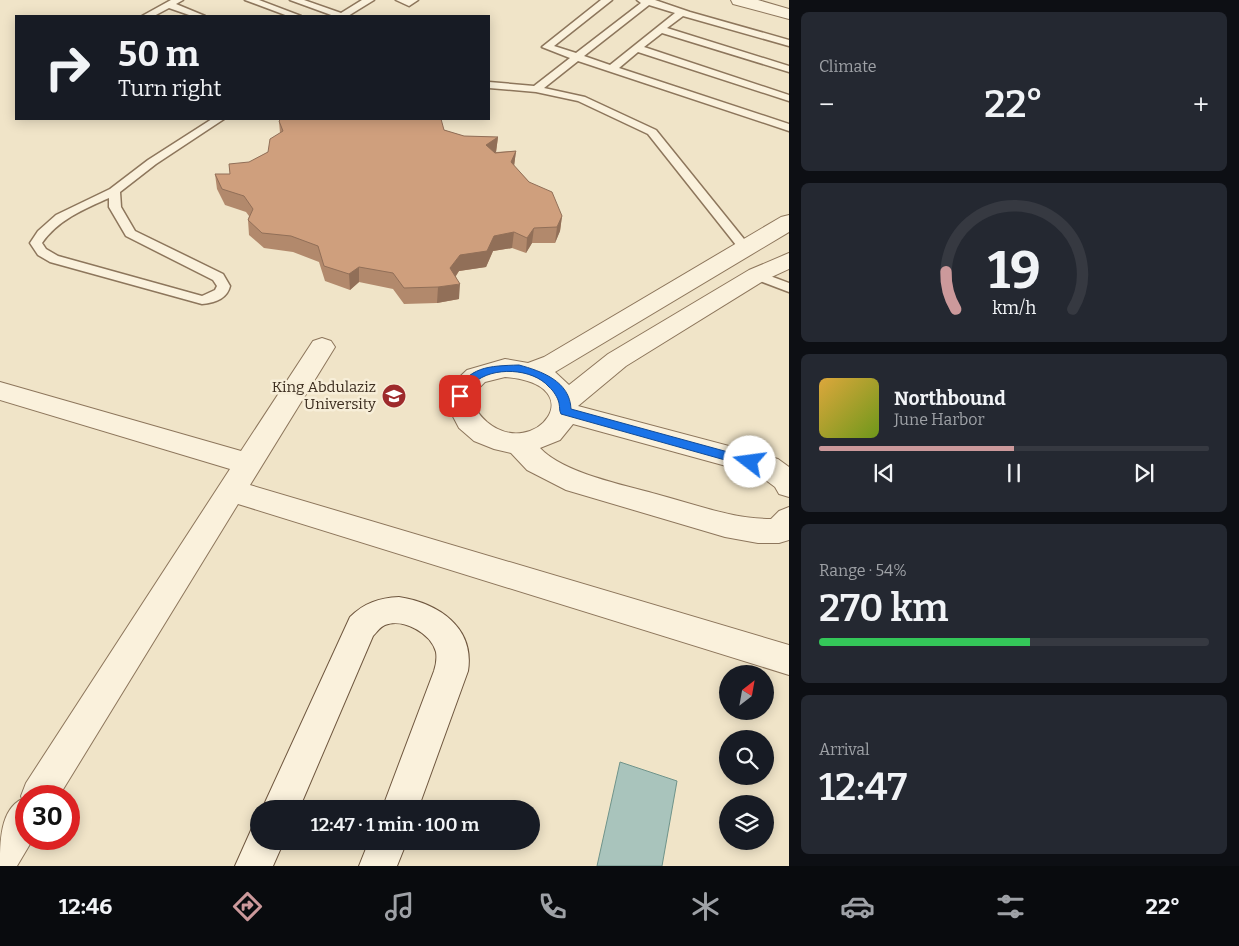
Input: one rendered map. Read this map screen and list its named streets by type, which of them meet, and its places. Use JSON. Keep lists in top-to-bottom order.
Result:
{
  "places": {
    "school or university": ["King Abdulaziz University"]
  },
  "north": "top right",
  "page": {
    "tile": [
      "Climate",
      ["Range · 54%", "270 km"],
      ["Arrival", "12:47"]
    ],
    "turn": ["50 m", "Turn right"],
    "heat": ["−", "22°", "+"],
    "song": ["Northbound", "June Harbor"],
    "limit": "30",
    "trip": "12:47 · 1 min · 100 m",
    "tabs": ["12:46", "22°"],
    "gauge": ["19", "km/h"]
  }
}
